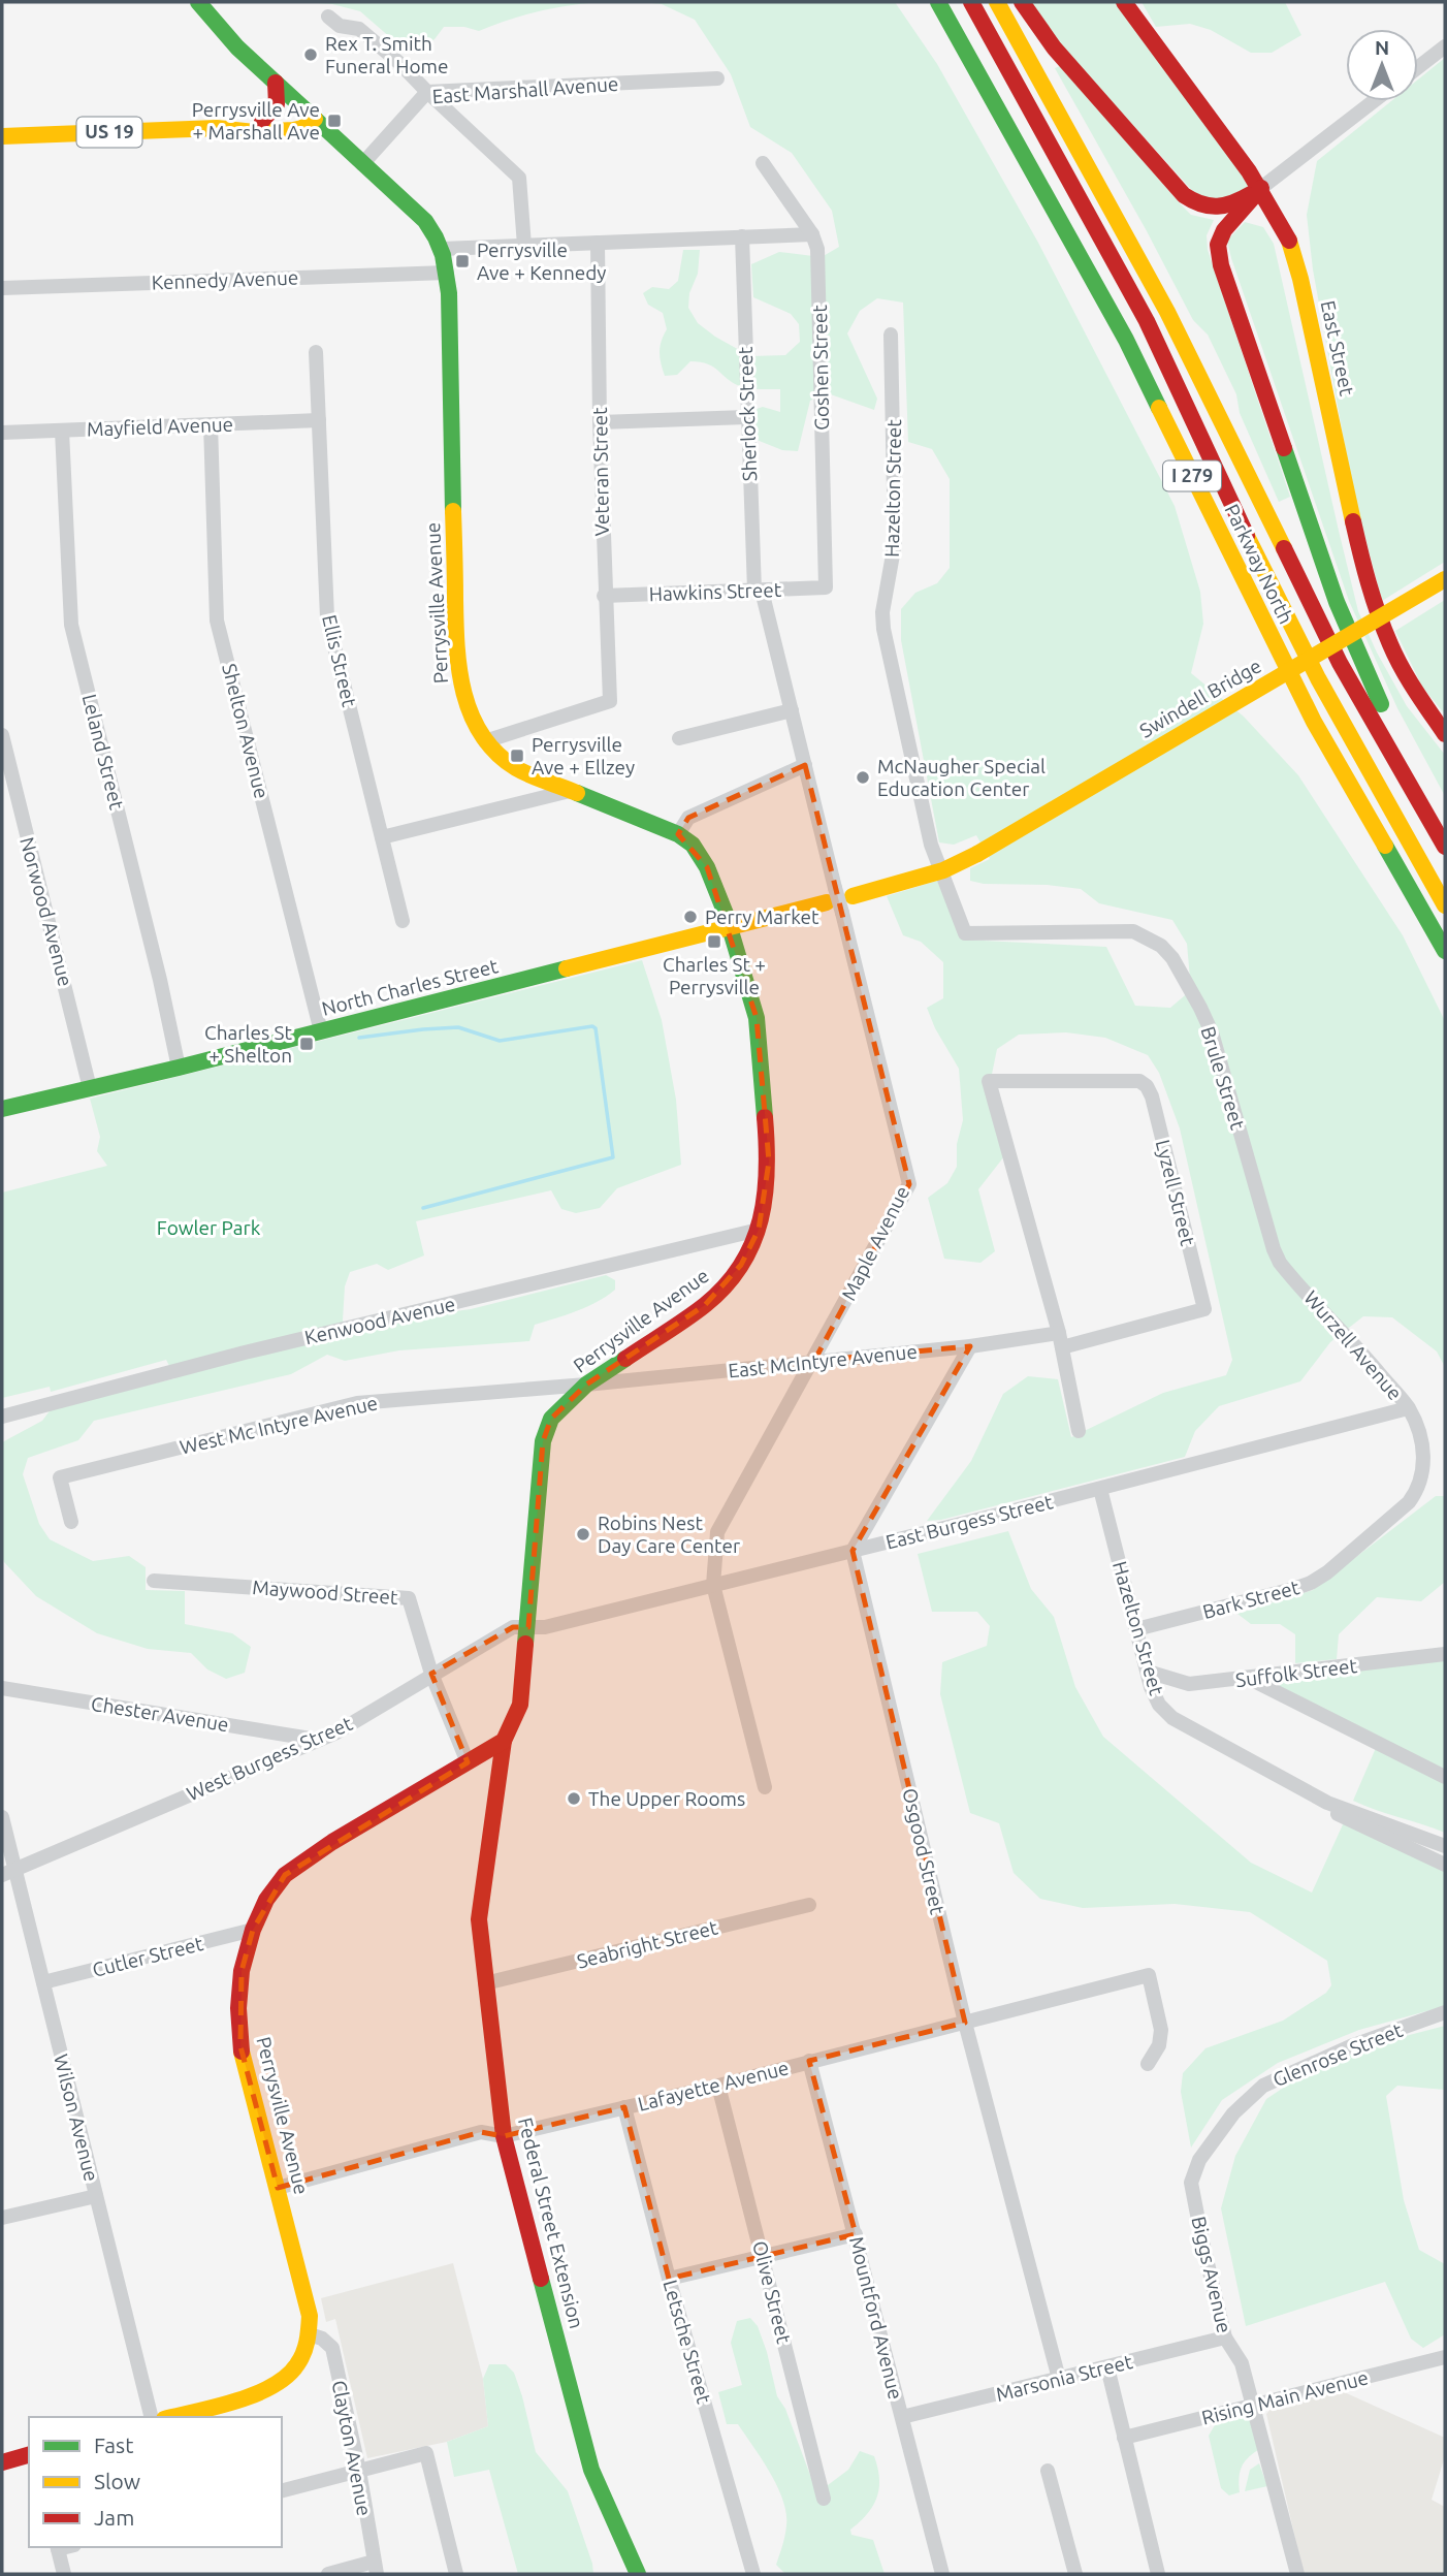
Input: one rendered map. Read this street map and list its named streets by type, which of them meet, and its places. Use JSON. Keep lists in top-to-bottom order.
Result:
{
  "streets": {
    "main road": [
      "US 19",
      "East Street",
      "I 279",
      "Parkway North",
      "Perrysville Avenue",
      "Swindell Bridge",
      "North Charles Street",
      "Federal Street Extension"
    ],
    "street": [
      "East Marshall Avenue",
      "Kennedy Avenue",
      "Goshen Street",
      "Sherlock Street",
      "Mayfield Avenue",
      "Veteran Street",
      "Hazelton Street",
      "Hawkins Street",
      "Ellis Street",
      "Shelton Avenue",
      "Leland Street",
      "Norwood Avenue",
      "Brule Street",
      "Lyzell Street",
      "Maple Avenue",
      "Kenwood Avenue",
      "Wurzell Avenue",
      "East McIntyre Avenue",
      "West Mc Intyre Avenue",
      "East Burgess Street",
      "Maywood Street",
      "Bark Street",
      "Suffolk Street",
      "Chester Avenue",
      "West Burgess Street",
      "Osgood Street",
      "Seabright Street",
      "Cutler Street",
      "Glenrose Street",
      "Lafayette Avenue",
      "Wilson Avenue",
      "Biggs Avenue",
      "Olive Street",
      "Mountford Avenue",
      "Letsche Street",
      "Marsonia Street",
      "Rising Main Avenue",
      "Clayton Avenue"
    ]
  },
  "crossings": [
    ["East Marshall Avenue", "Perrysville Avenue"],
    ["US 19", "Perrysville Avenue"],
    ["Kennedy Avenue", "Perrysville Avenue"],
    ["Goshen Street", "Hawkins Street"],
    ["Sherlock Street", "Hawkins Street"],
    ["Sherlock Street", "Maple Avenue"],
    ["Mayfield Avenue", "Ellis Street"],
    ["Mayfield Avenue", "Shelton Avenue"],
    ["Mayfield Avenue", "Leland Street"],
    ["Veteran Street", "Hawkins Street"],
    ["Veteran Street", "Perrysville Avenue"],
    ["Hazelton Street", "Swindell Bridge"],
    ["Hazelton Street", "Brule Street"],
    ["Hazelton Street", "East Burgess Street"],
    ["Hazelton Street", "Bark Street"],
    ["Hazelton Street", "Suffolk Street"],
    ["Hawkins Street", "Maple Avenue"],
    ["Perrysville Avenue", "North Charles Street"],
    ["Perrysville Avenue", "Kenwood Avenue"],
    ["Perrysville Avenue", "East McIntyre Avenue"],
    ["Perrysville Avenue", "West Mc Intyre Avenue"],
    ["Perrysville Avenue", "East Burgess Street"],
    ["Perrysville Avenue", "Maywood Street"],
    ["Perrysville Avenue", "West Burgess Street"],
    ["Perrysville Avenue", "Cutler Street"],
    ["Perrysville Avenue", "Lafayette Avenue"],
    ["Perrysville Avenue", "Federal Street Extension"],
    ["Perrysville Avenue", "Clayton Avenue"],
    ["Shelton Avenue", "North Charles Street"],
    ["Leland Street", "North Charles Street"],
    ["Norwood Avenue", "North Charles Street"],
    ["North Charles Street", "Maple Avenue"],
    ["Brule Street", "Wurzell Avenue"],
    ["Lyzell Street", "East McIntyre Avenue"],
    ["Maple Avenue", "East McIntyre Avenue"],
    ["Maple Avenue", "East Burgess Street"],
    ["Wurzell Avenue", "East Burgess Street"],
    ["Wurzell Avenue", "Bark Street"],
    ["East McIntyre Avenue", "West Mc Intyre Avenue"],
    ["East Burgess Street", "West Burgess Street"],
    ["East Burgess Street", "Osgood Street"],
    ["Maywood Street", "West Burgess Street"],
    ["Chester Avenue", "West Burgess Street"],
    ["West Burgess Street", "Wilson Avenue"],
    ["Osgood Street", "Lafayette Avenue"],
    ["Osgood Street", "Marsonia Street"],
    ["Seabright Street", "Federal Street Extension"],
    ["Cutler Street", "Wilson Avenue"],
    ["Glenrose Street", "Biggs Avenue"],
    ["Lafayette Avenue", "Federal Street Extension"],
    ["Lafayette Avenue", "Olive Street"],
    ["Lafayette Avenue", "Mountford Avenue"],
    ["Lafayette Avenue", "Letsche Street"],
    ["Biggs Avenue", "Marsonia Street"],
    ["Biggs Avenue", "Rising Main Avenue"],
    ["Mountford Avenue", "Marsonia Street"]
  ],
  "parks": ["Fowler Park"],
  "places": {
    "other": [
      "Rex T. Smith Funeral Home",
      "McNaugher Special Education Center",
      "Perry Market",
      "Robins Nest Day Care Center",
      "The Upper Rooms"
    ],
    "transit": [
      "Perrysville Ave + Marshall Ave",
      "Perrysville Ave + Kennedy",
      "Perrysville Ave + Ellzey",
      "Charles St + Perrysville",
      "Charles St + Shelton"
    ]
  },
  "legend": ["Fast", "Slow", "Jam"],
  "north": "top"
}
